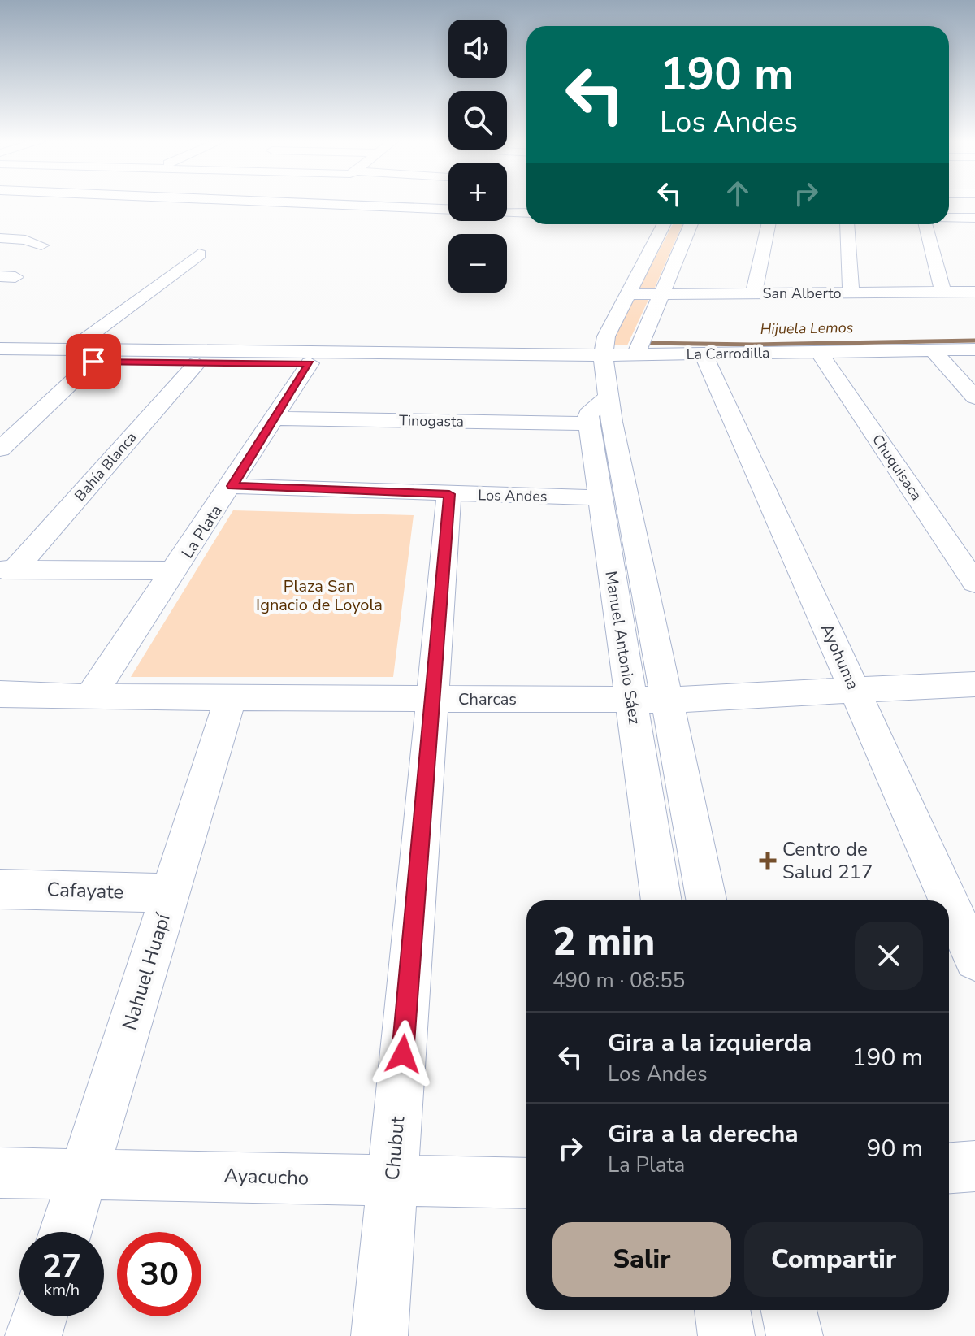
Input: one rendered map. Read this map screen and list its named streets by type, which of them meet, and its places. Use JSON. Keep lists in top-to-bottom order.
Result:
{
  "streets": {
    "street": [
      "San Alberto",
      "La Carrodilla",
      "Tinogasta",
      "Bahía Blanca",
      "Chuquisaca",
      "Los Andes",
      "La Plata",
      "Manuel Antonio Sáez",
      "Ayohuma",
      "Charcas",
      "Cafayate",
      "Nahuel Huapí",
      "Chubut",
      "Ayacucho"
    ]
  },
  "crossings": [
    ["La Carrodilla", "Bahía Blanca"],
    ["La Carrodilla", "Chuquisaca"],
    ["La Carrodilla", "La Plata"],
    ["La Carrodilla", "Manuel Antonio Sáez"],
    ["La Carrodilla", "Ayohuma"],
    ["Tinogasta", "La Plata"],
    ["Tinogasta", "Manuel Antonio Sáez"],
    ["Los Andes", "La Plata"],
    ["Los Andes", "Manuel Antonio Sáez"],
    ["Los Andes", "Chubut"],
    ["La Plata", "Charcas"],
    ["Manuel Antonio Sáez", "Charcas"],
    ["Ayohuma", "Charcas"],
    ["Charcas", "Nahuel Huapí"],
    ["Charcas", "Chubut"],
    ["Cafayate", "Nahuel Huapí"],
    ["Nahuel Huapí", "Ayacucho"],
    ["Chubut", "Ayacucho"]
  ],
  "water": ["Hijuela Lemos"],
  "parks": ["Plaza San Ignacio de Loyola"],
  "places": {
    "health": ["Centro de Salud 217"]
  },
  "page": {
    "map_buttons": ["+", "−"],
    "turn": ["190 m", "Los Andes"],
    "heading": ["2 min", "490 m · 08:55"],
    "list": [
      {
        "name": "Gira a la izquierda",
        "note": "Los Andes",
        "value": "190 m"
      },
      {
        "name": "Gira a la derecha",
        "note": "La Plata",
        "value": "90 m"
      }
    ],
    "buttons": ["Salir", "Compartir"],
    "speed": "27 km/h",
    "limit": "30"
  }
}
